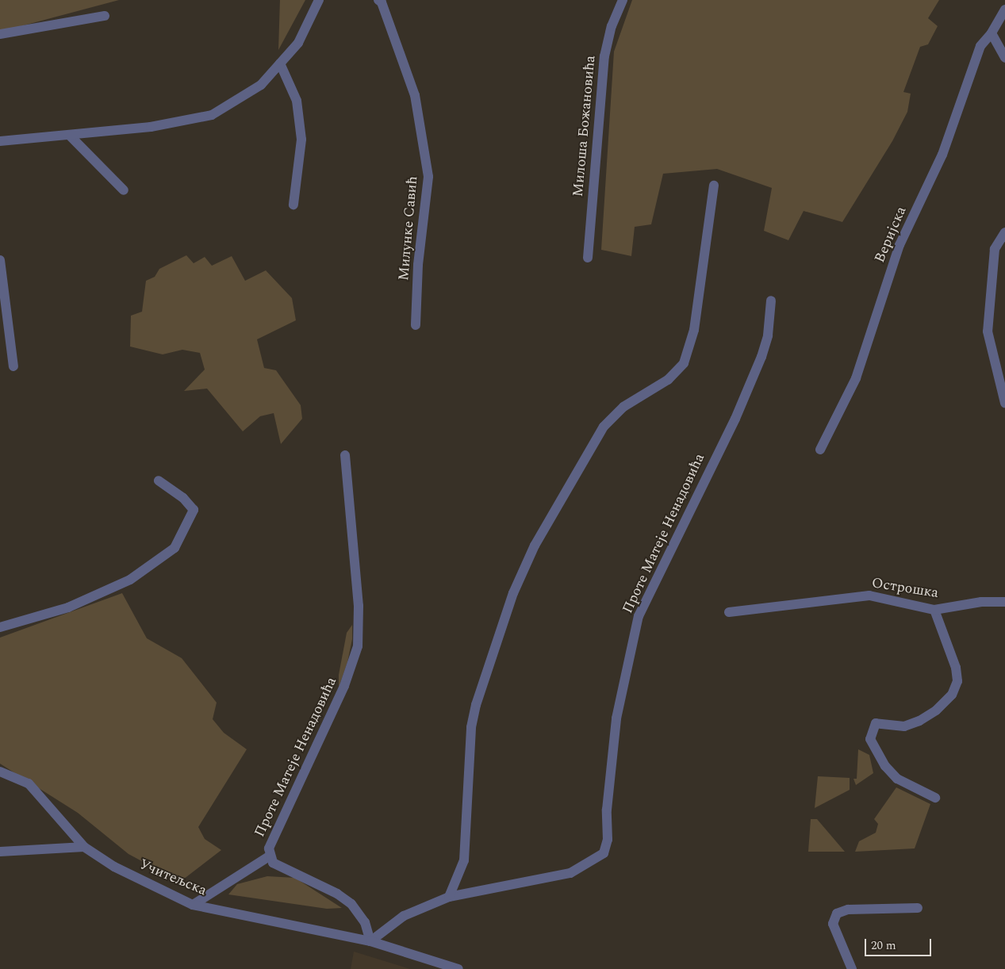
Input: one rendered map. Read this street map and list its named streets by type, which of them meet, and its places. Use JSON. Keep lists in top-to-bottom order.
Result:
{
  "streets": {
    "street": [
      "Милоша Божановића",
      "Милунке Савић",
      "Веријска",
      "Проте Матеје Ненадовића",
      "Острошка",
      "Учитељска"
    ]
  },
  "crossings": [
    ["Проте Матеје Ненадовића", "Учитељска"]
  ],
  "scale_bar": "20 m"
}
